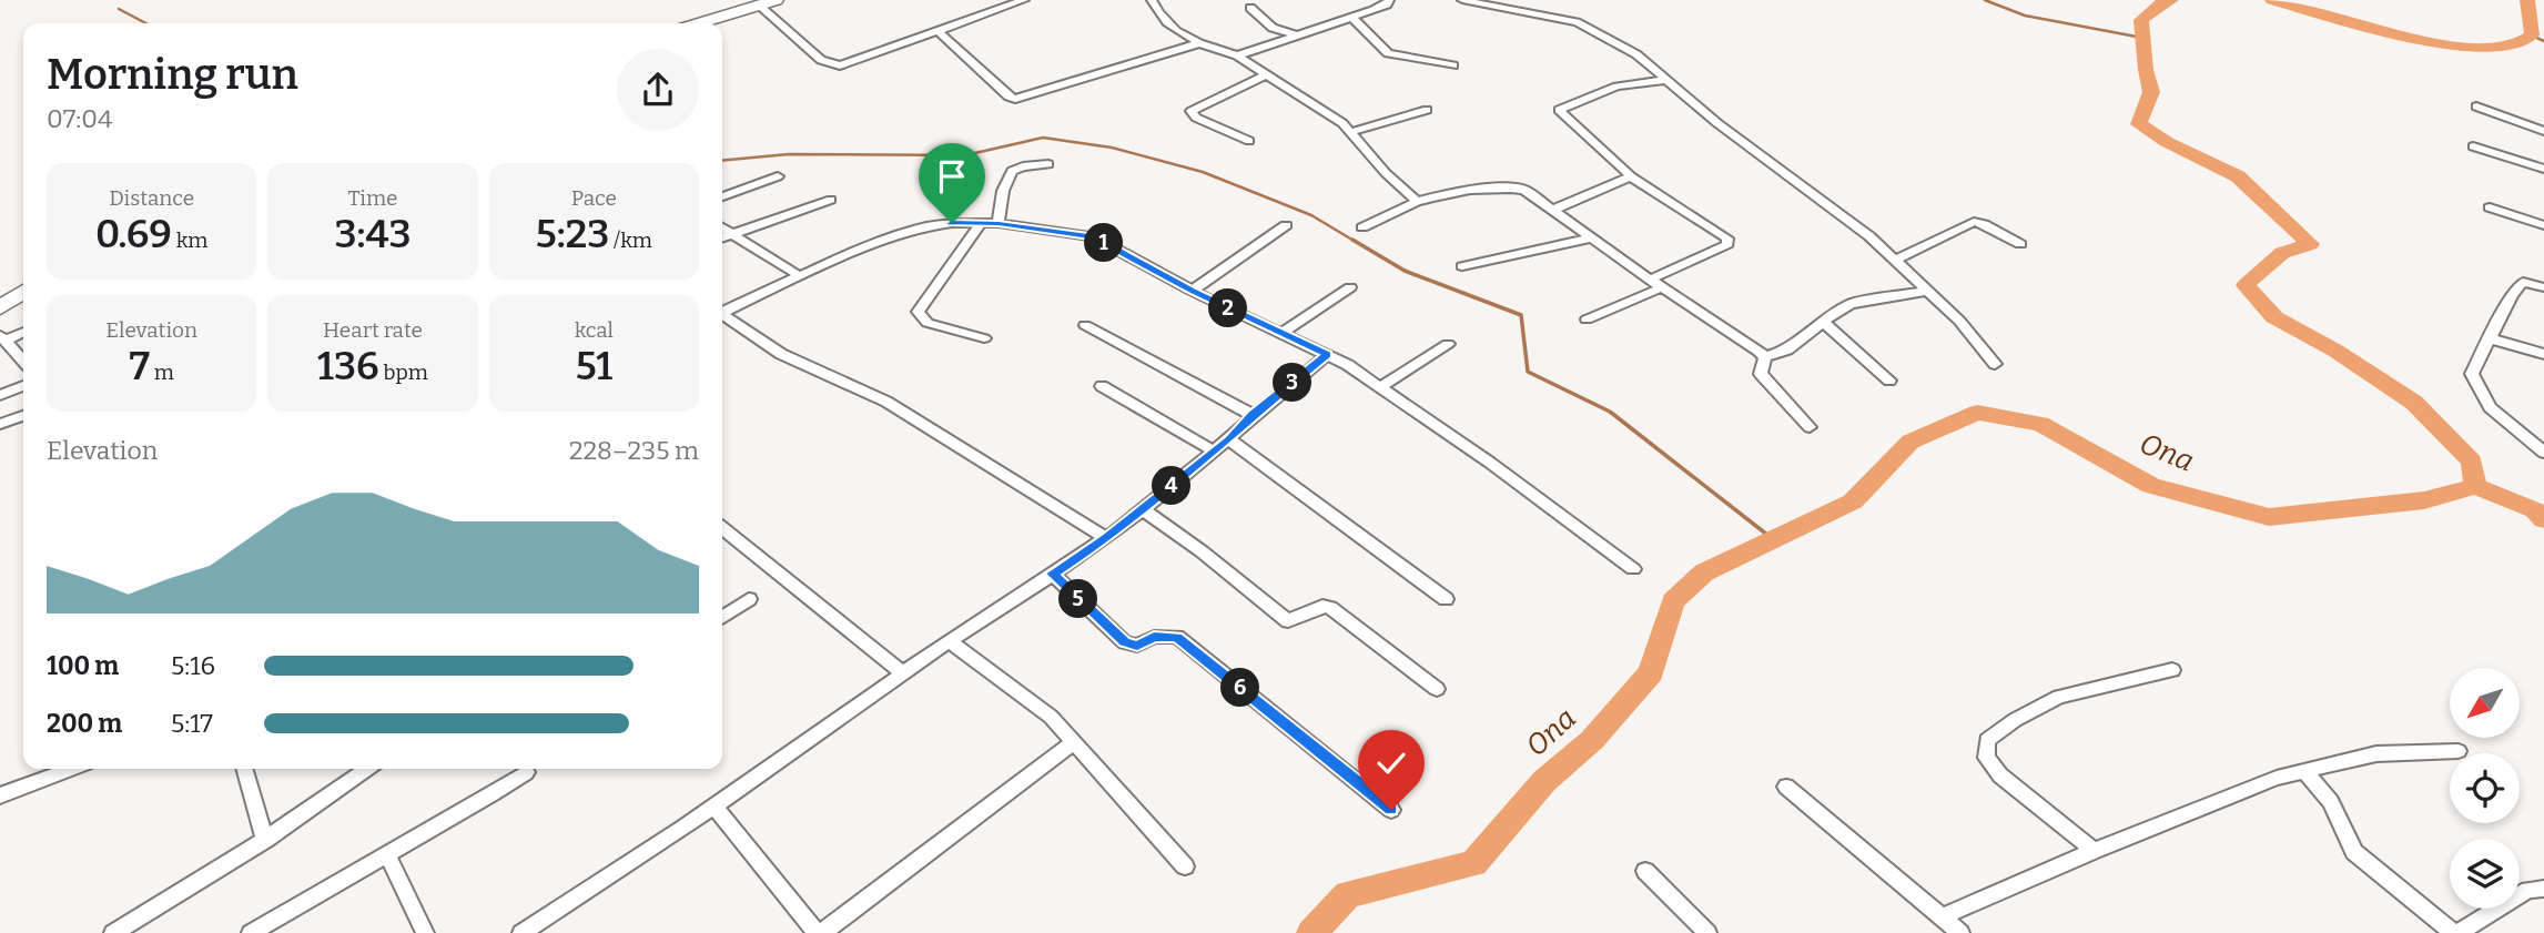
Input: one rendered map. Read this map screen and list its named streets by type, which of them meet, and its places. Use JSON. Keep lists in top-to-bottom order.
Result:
{
  "water": ["Ona"],
  "north": "bottom left",
  "page": {
    "heading": ["Morning run", "07:04"],
    "stats": [
      ["Distance", "0.69 km"],
      ["Time", "3:43"],
      ["Pace", "5:23 /km"],
      ["Elevation", "7 m"],
      ["Heart rate", "136 bpm"],
      ["kcal", "51"]
    ],
    "pins": [
      "1",
      "2",
      "3",
      "4",
      "5",
      "6"
    ],
    "chart": ["Elevation", "228–235 m"],
    "list": [
      {
        "name": "100 m",
        "note": "5:16"
      },
      {
        "name": "200 m",
        "note": "5:17"
      }
    ]
  }
}
